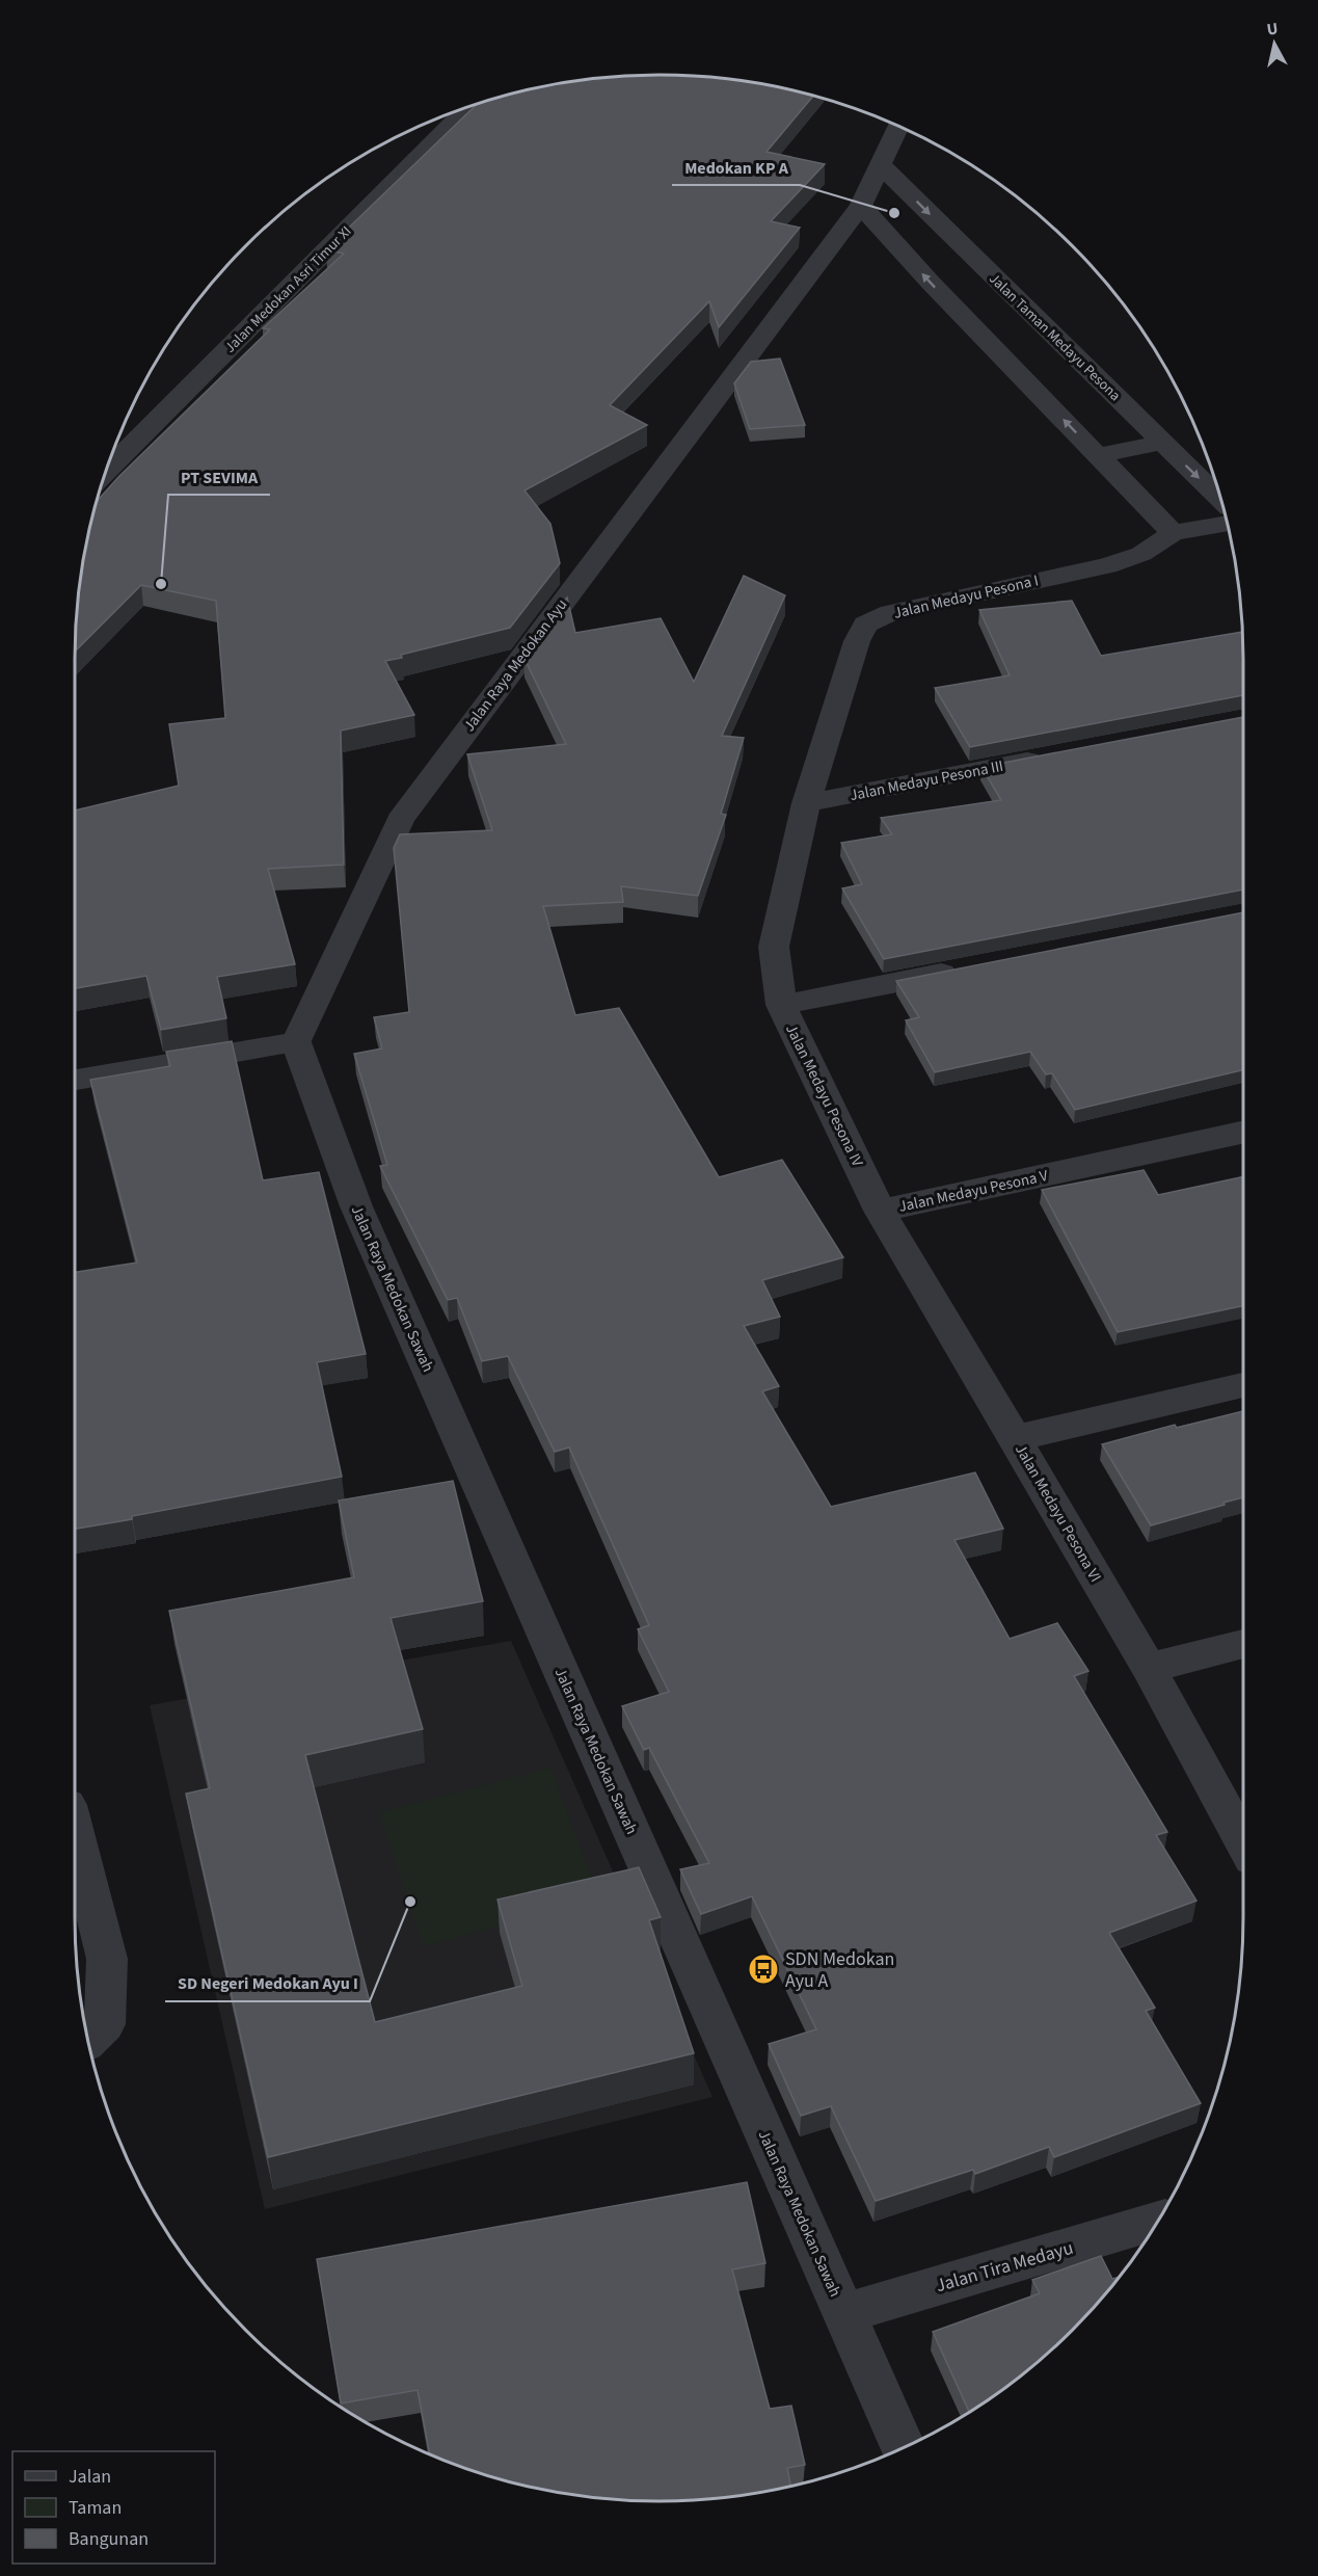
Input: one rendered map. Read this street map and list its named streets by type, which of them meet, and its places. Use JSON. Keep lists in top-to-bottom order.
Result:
{
  "streets": {
    "street": [
      "Jalan Medokan Asri Timur XI",
      "Jalan Taman Medayu Pesona",
      "Jalan Medayu Pesona I",
      "Jalan Raya Medokan Ayu",
      "Jalan Medayu Pesona III",
      "Jalan Medayu Pesona IV",
      "Jalan Medayu Pesona V",
      "Jalan Raya Medokan Sawah",
      "Jalan Medayu Pesona VI",
      "Jalan Tira Medayu"
    ]
  },
  "crossings": [
    ["Jalan Taman Medayu Pesona", "Jalan Raya Medokan Ayu"],
    ["Jalan Medayu Pesona I", "Jalan Medayu Pesona III"],
    ["Jalan Raya Medokan Ayu", "Jalan Raya Medokan Sawah"],
    ["Jalan Medayu Pesona IV", "Jalan Medayu Pesona V"],
    ["Jalan Medayu Pesona V", "Jalan Medayu Pesona VI"],
    ["Jalan Raya Medokan Sawah", "Jalan Tira Medayu"]
  ],
  "places": {
    "other": ["Medokan KP A", "PT SEVIMA", "SD Negeri Medokan Ayu I"],
    "bus stop": ["SDN Medokan Ayu A"]
  },
  "legend": ["Jalan", "Taman", "Bangunan"],
  "north": "top"
}
